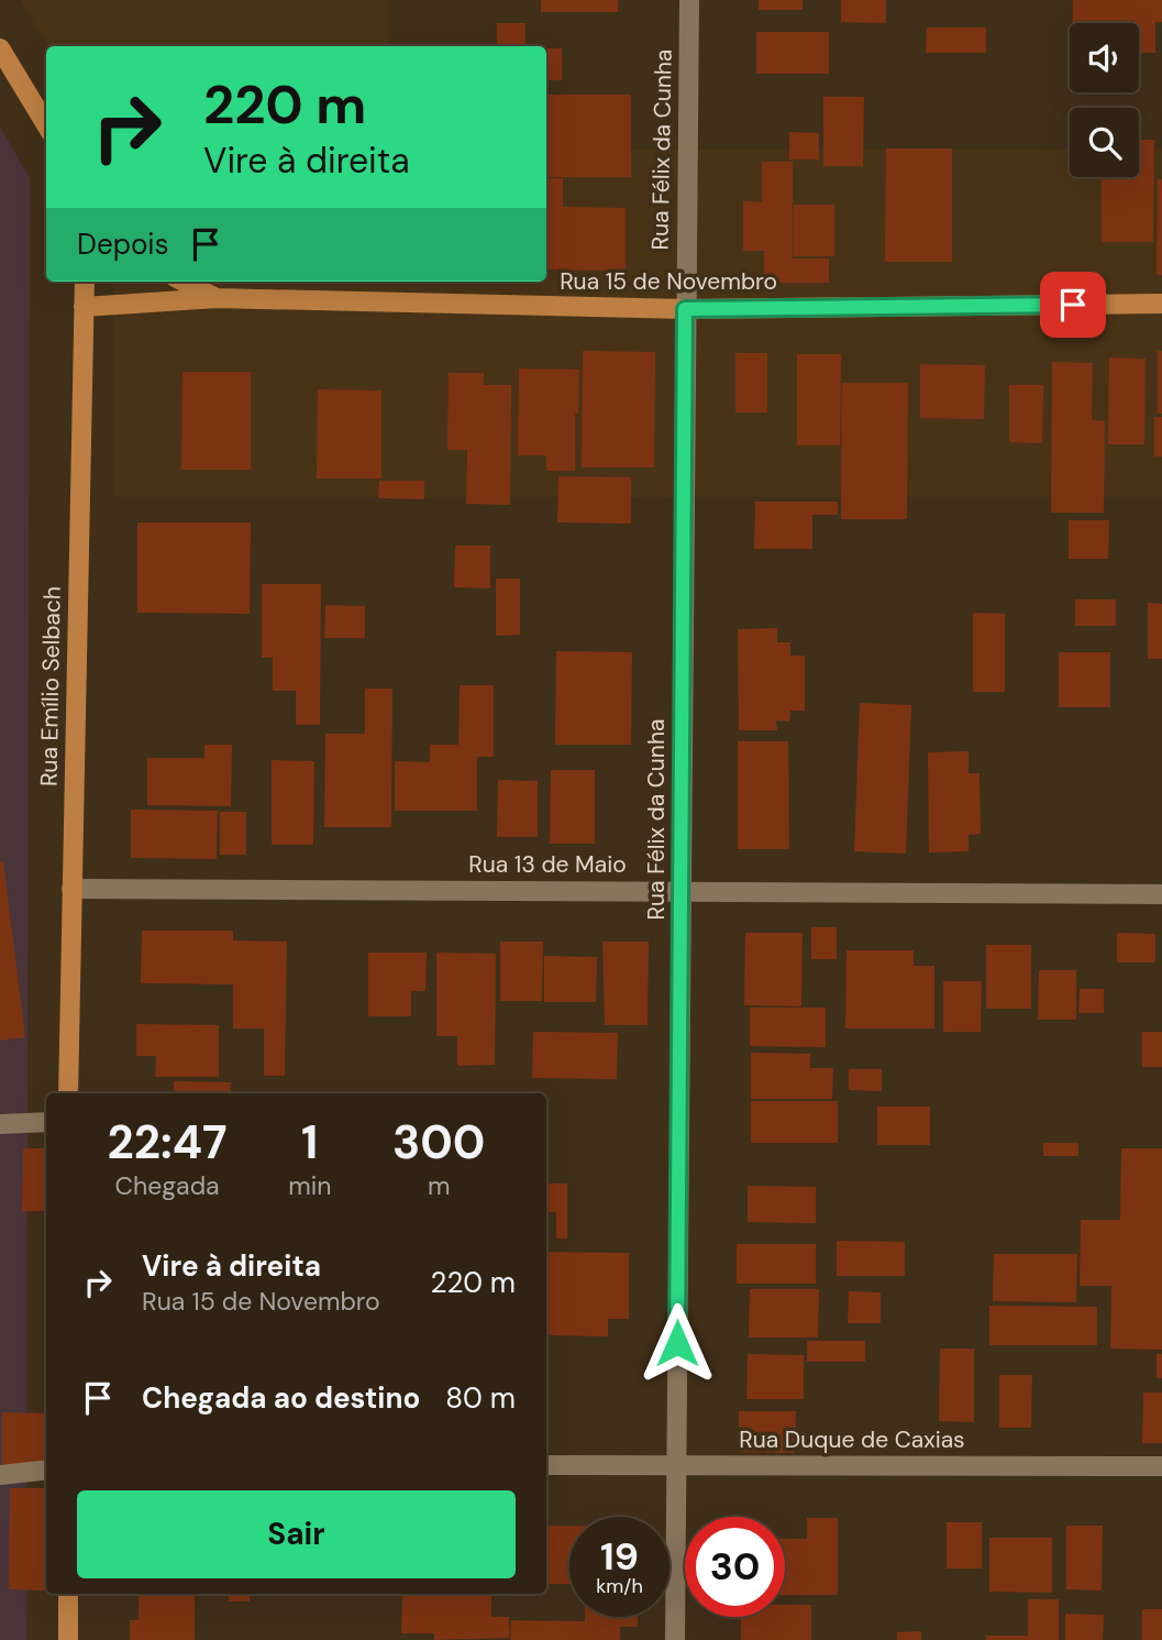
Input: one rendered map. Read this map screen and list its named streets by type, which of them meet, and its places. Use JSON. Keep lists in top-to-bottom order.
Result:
{
  "streets": {
    "main road": ["Rua 15 de Novembro", "Rua Emílio Selbach"],
    "street": ["Rua Félix da Cunha", "Rua 13 de Maio", "Rua Duque de Caxias"]
  },
  "crossings": [
    ["Rua Félix da Cunha", "Rua 15 de Novembro"],
    ["Rua Félix da Cunha", "Rua 13 de Maio"],
    ["Rua Félix da Cunha", "Rua Duque de Caxias"],
    ["Rua 15 de Novembro", "Rua Emílio Selbach"],
    ["Rua Emílio Selbach", "Rua 13 de Maio"]
  ],
  "page": {
    "turn": ["220 m", "Vire à direita"],
    "then": "Depois",
    "eta": [
      "22:47",
      "Chegada",
      "1",
      "min",
      "300",
      "m"
    ],
    "list": [
      {
        "name": "Vire à direita",
        "note": "Rua 15 de Novembro",
        "value": "220 m"
      },
      {
        "name": "Chegada ao destino",
        "value": "80 m"
      }
    ],
    "buttons": "Sair",
    "speed": "19 km/h",
    "limit": "30"
  }
}
